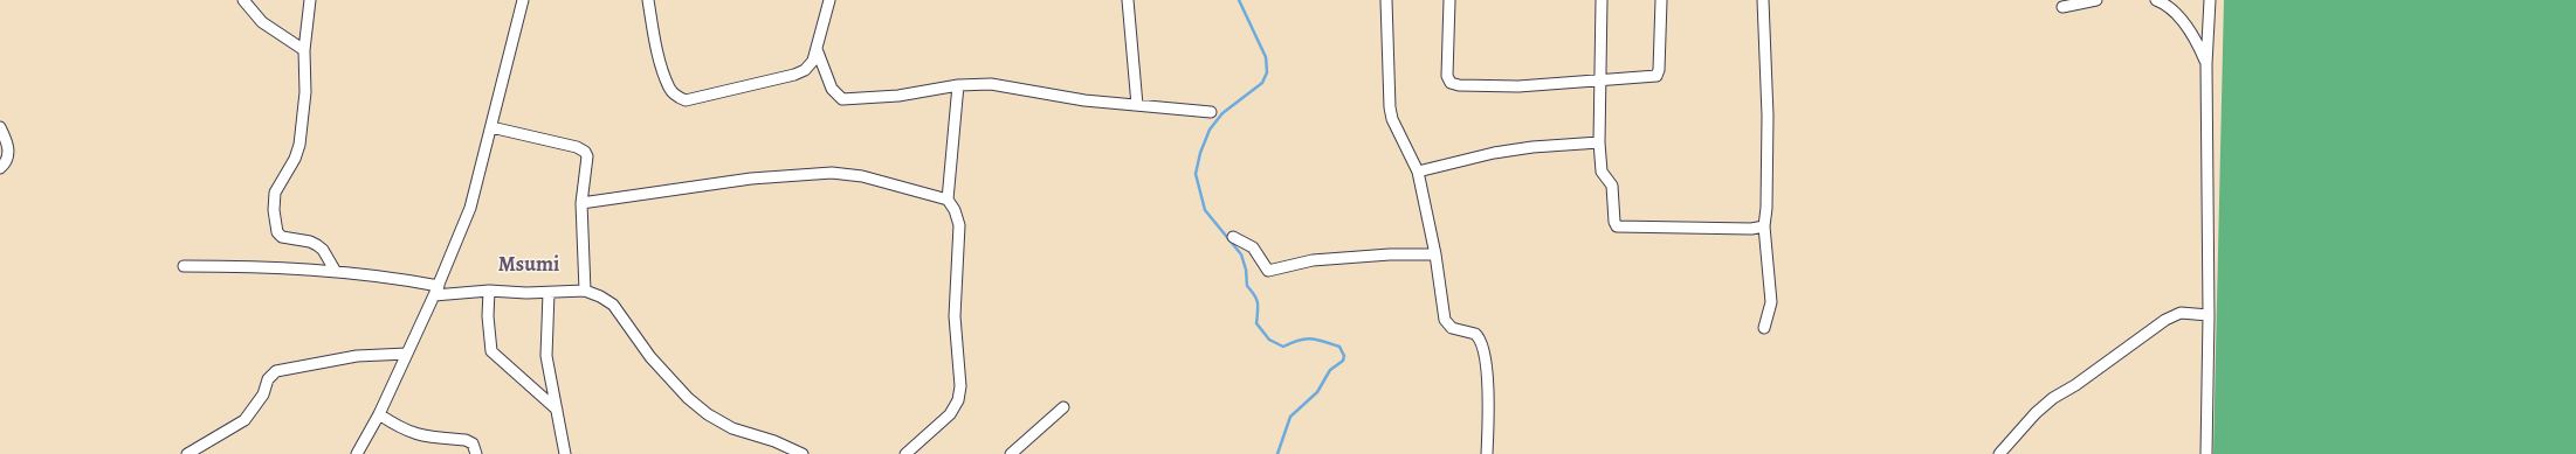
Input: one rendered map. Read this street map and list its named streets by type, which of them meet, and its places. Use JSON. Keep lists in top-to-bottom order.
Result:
{
  "districts": ["Msumi"]
}
